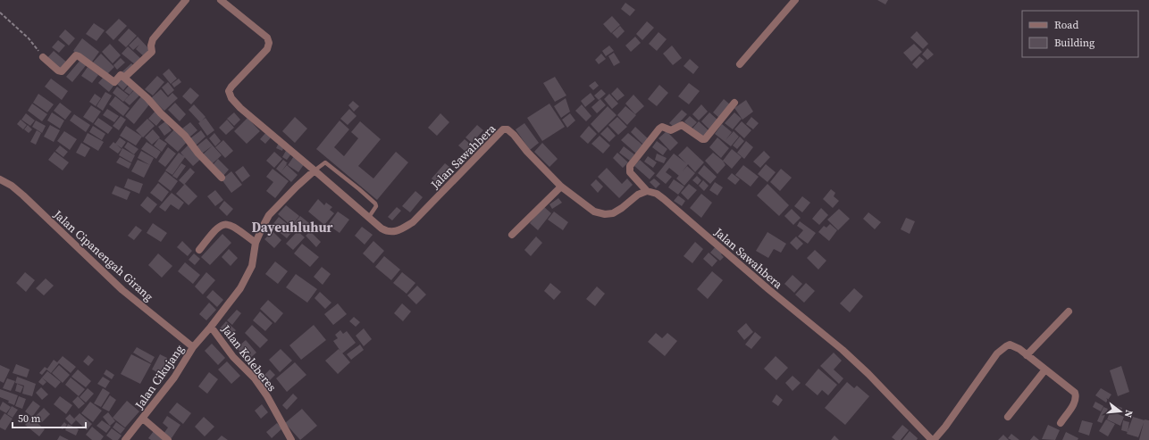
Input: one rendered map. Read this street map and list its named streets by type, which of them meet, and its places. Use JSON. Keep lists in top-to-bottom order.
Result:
{
  "streets": {
    "street": [
      "Jalan Sawahbera",
      "Jalan Cipanengah Girang",
      "Jalan Koleberes",
      "Jalan Cikujang"
    ]
  },
  "crossings": [
    ["Jalan Cipanengah Girang", "Jalan Cikujang"],
    ["Jalan Koleberes", "Jalan Cikujang"]
  ],
  "districts": ["Dayeuhluhur"],
  "legend": ["Road", "Building"],
  "scale_bar": "50 m",
  "north": "right"
}
